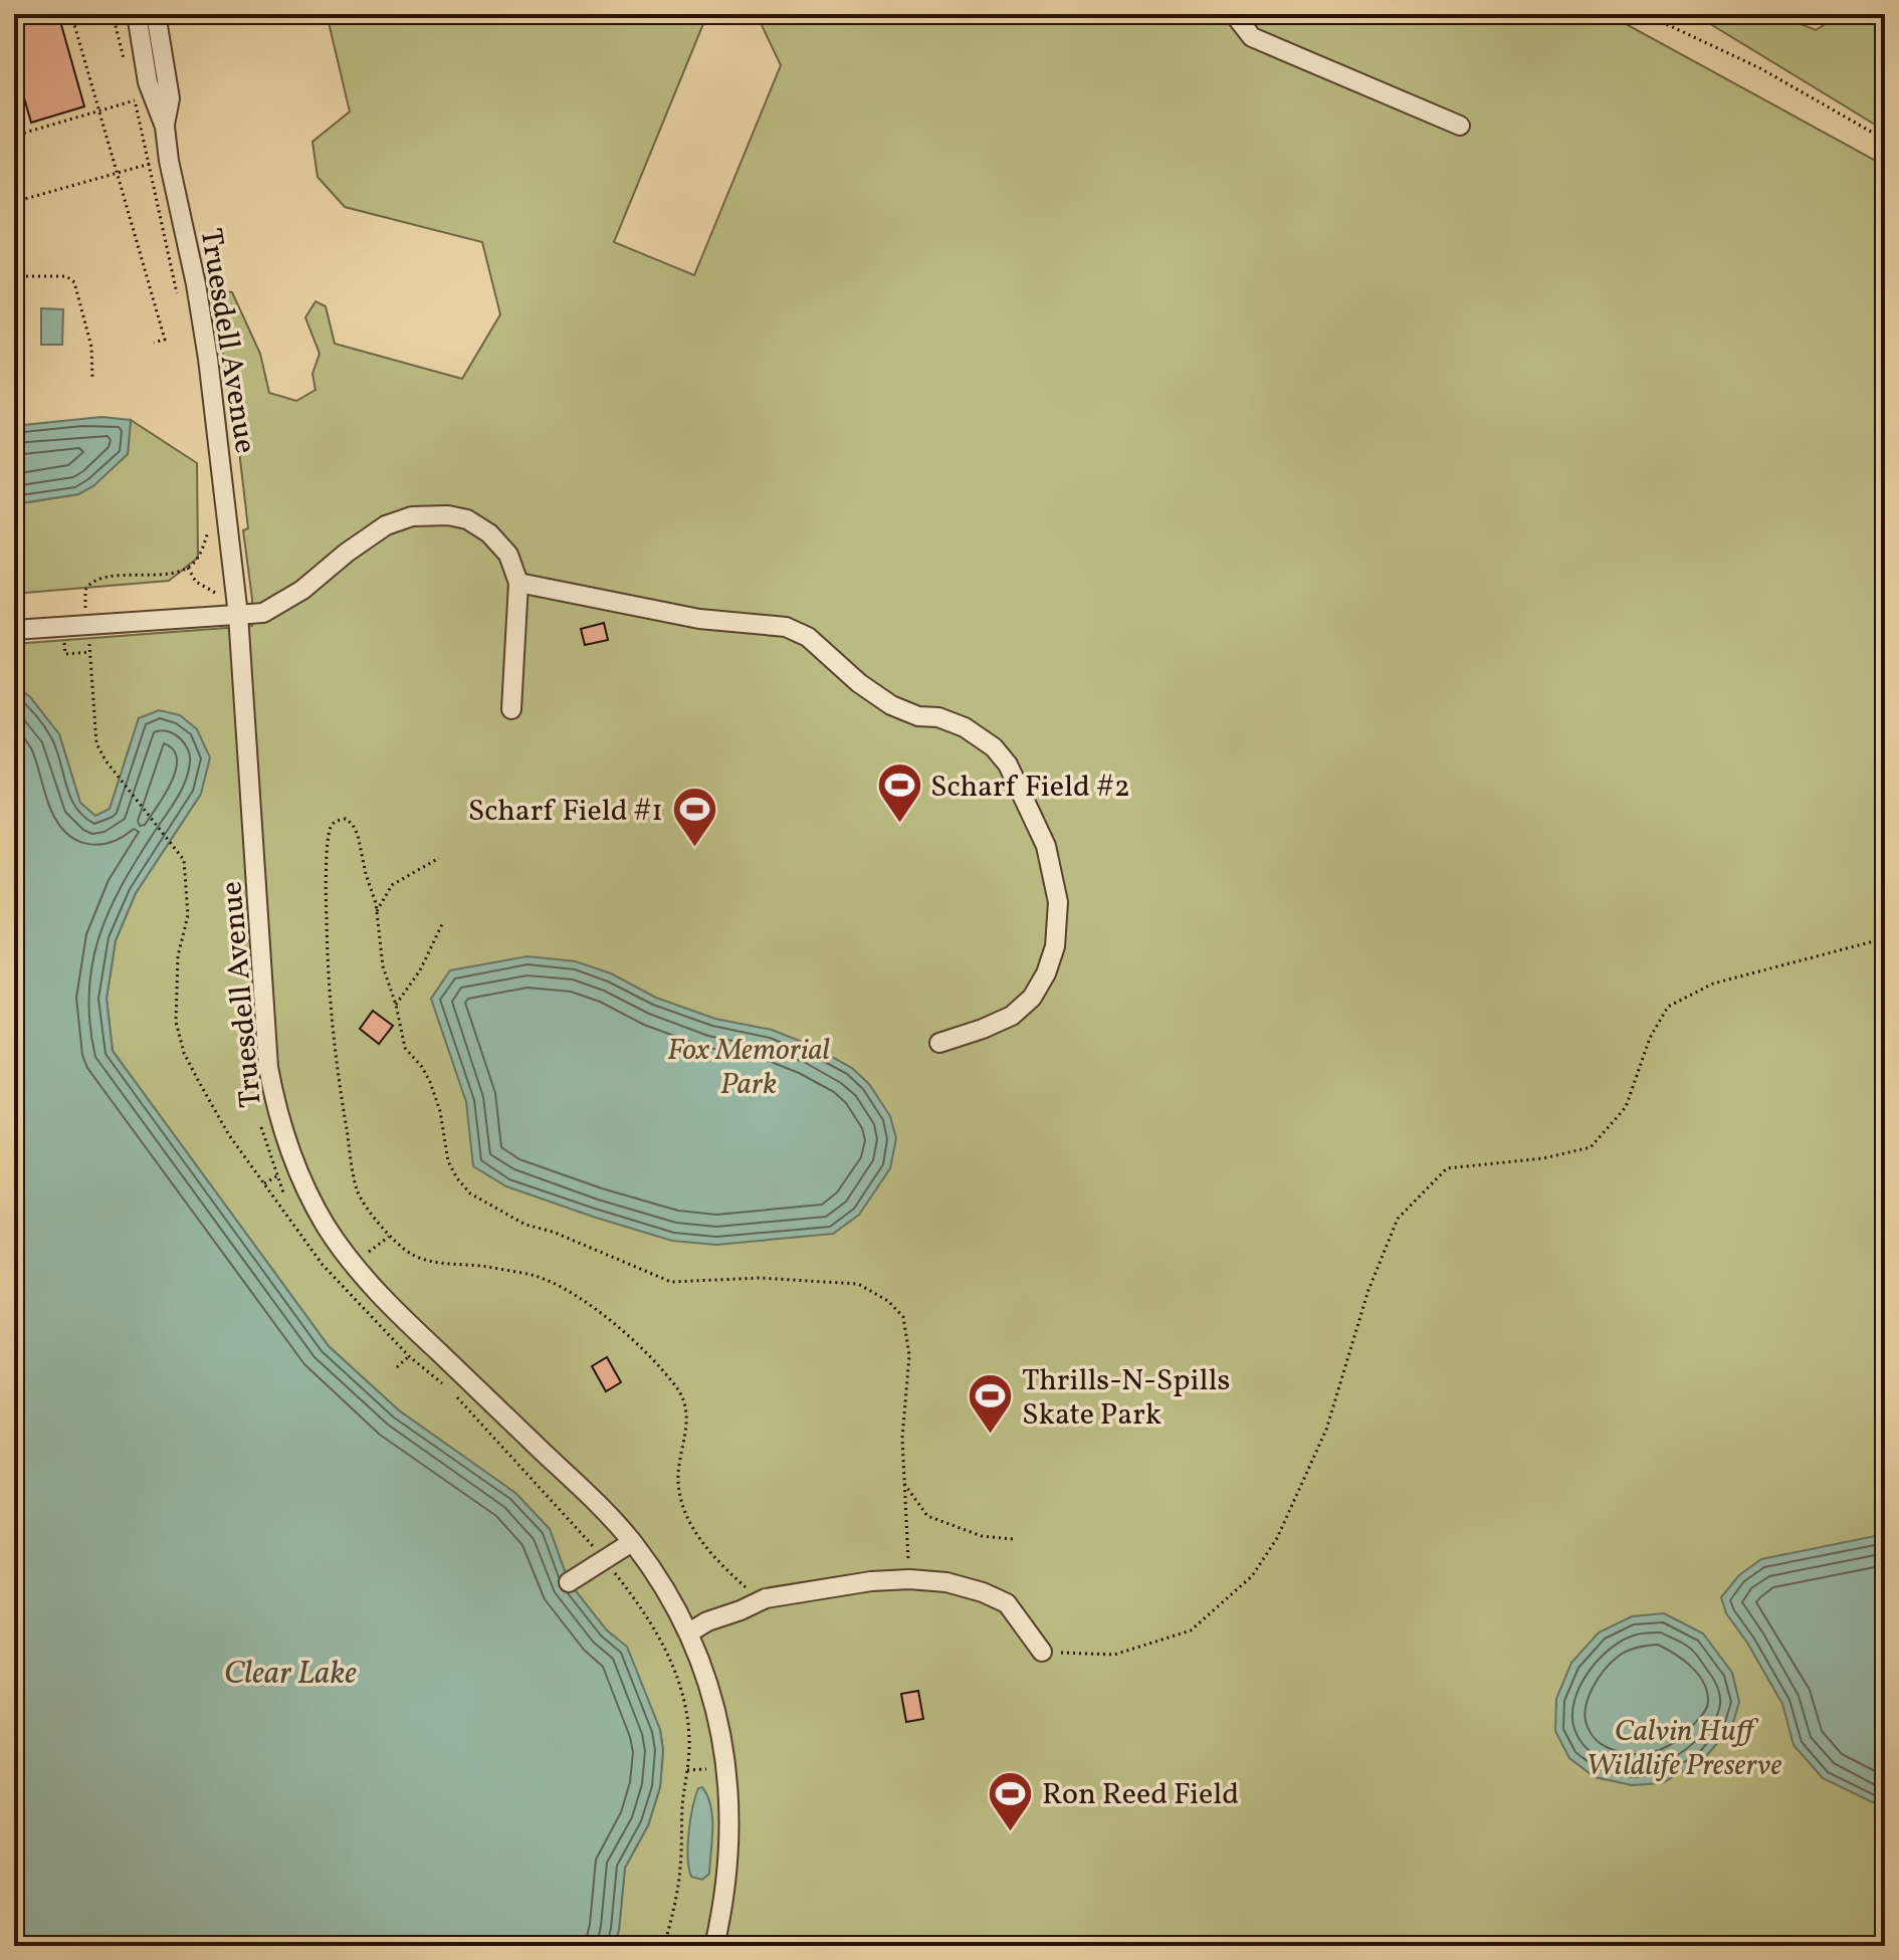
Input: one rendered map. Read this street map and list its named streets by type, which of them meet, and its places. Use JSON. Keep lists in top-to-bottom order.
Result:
{
  "streets": {
    "street": ["Truesdell Avenue"]
  },
  "water": ["Clear Lake"],
  "parks": ["Fox Memorial Park", "Calvin Huff Wildlife Preserve"],
  "places": {
    "sports": [
      "Scharf Field #2",
      "Scharf Field #1",
      "Thrills-N-Spills Skate Park",
      "Ron Reed Field"
    ]
  }
}
